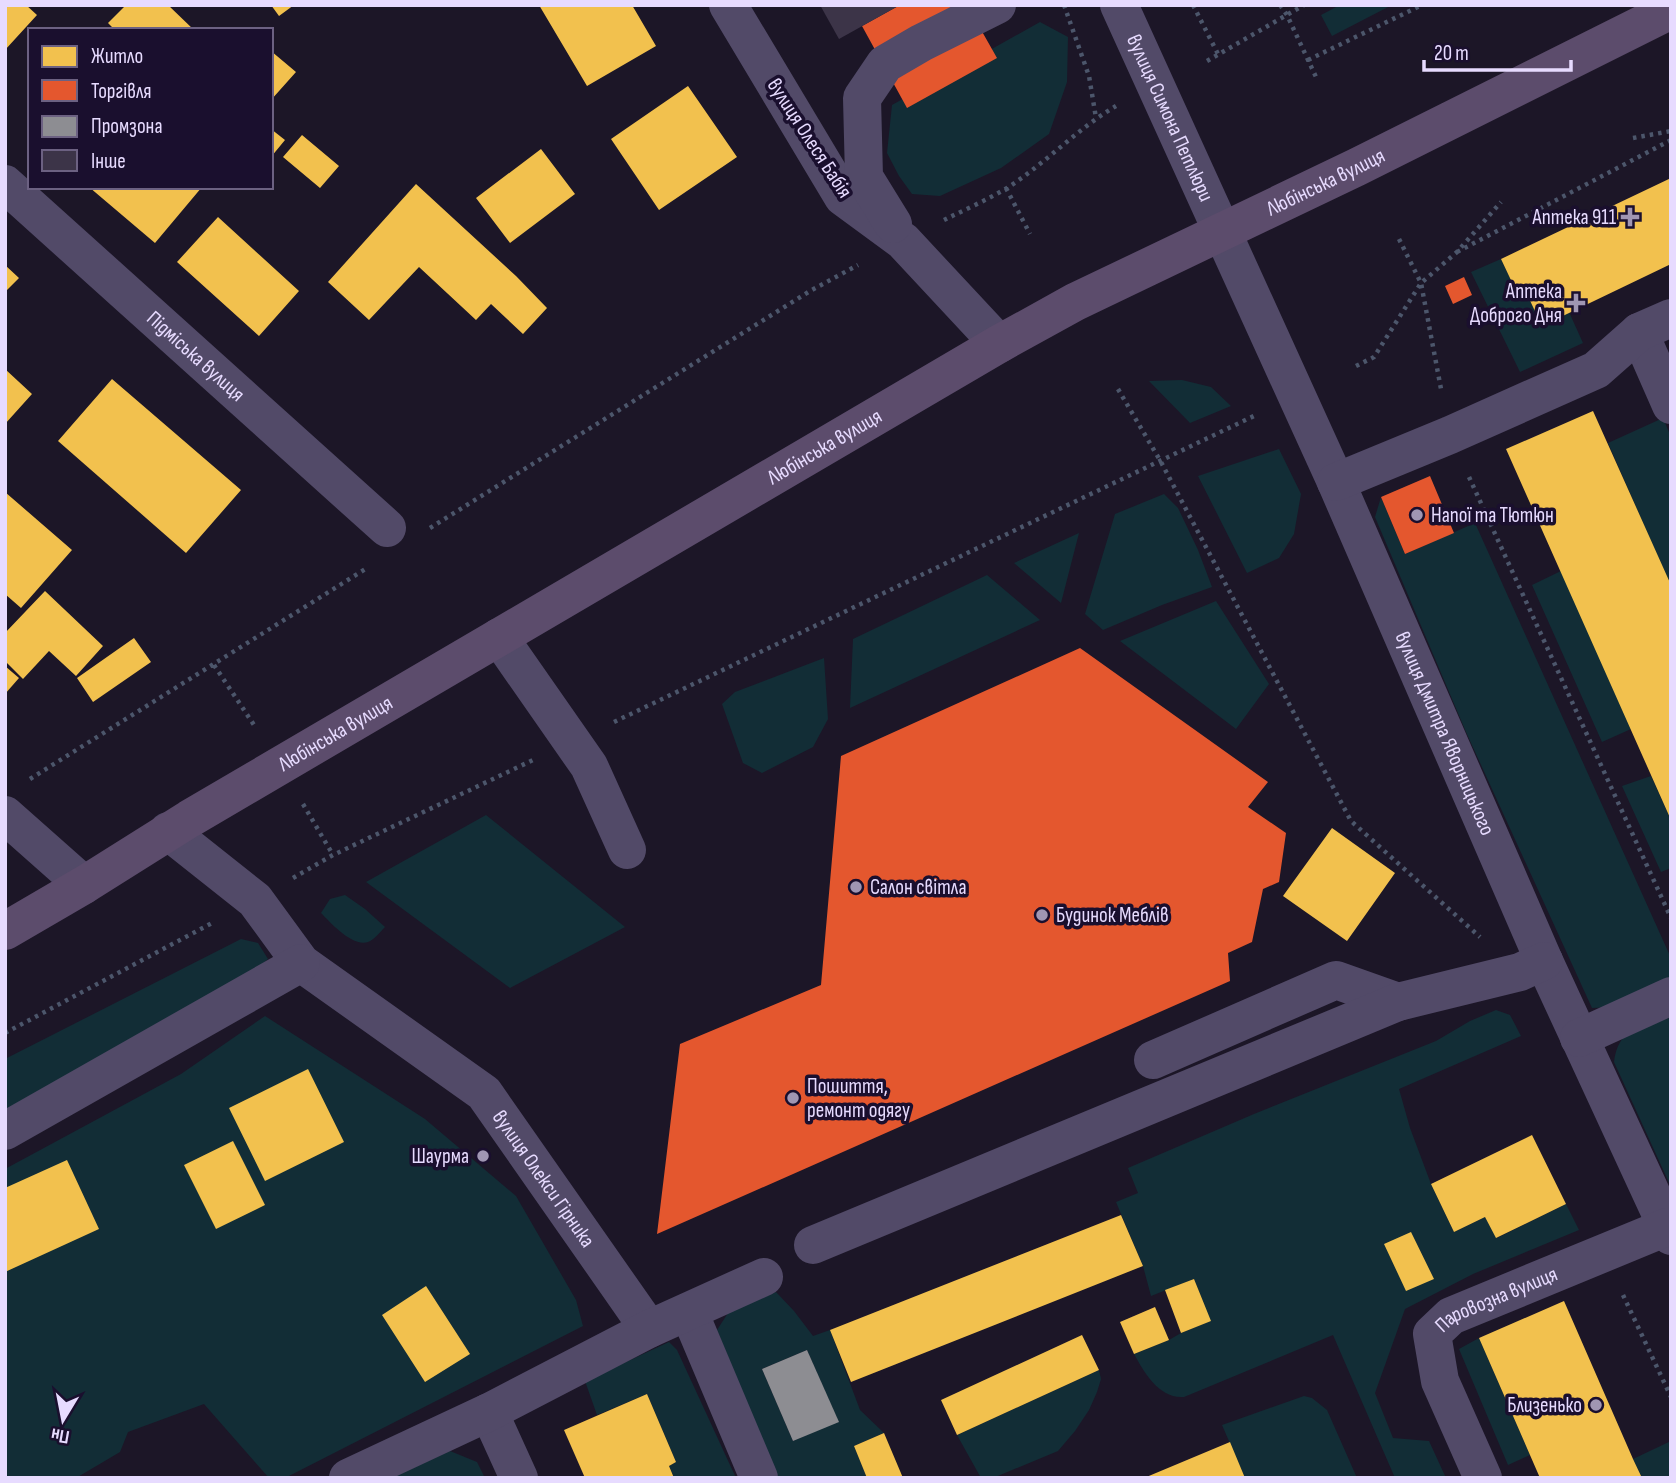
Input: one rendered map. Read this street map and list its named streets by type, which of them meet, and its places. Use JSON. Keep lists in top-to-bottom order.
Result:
{
  "streets": {
    "main road": ["Любінська вулиця"],
    "street": [
      "вулиця Симона Петлюри",
      "вулиця Олеся Бабія",
      "Підміська вулиця",
      "вулиця Дмитра Яворницького",
      "вулиця Олекси Гірника",
      "Паровозна вулиця"
    ]
  },
  "crossings": [
    ["вулиця Симона Петлюри", "Любінська вулиця"],
    ["вулиця Симона Петлюри", "вулиця Дмитра Яворницького"],
    ["вулиця Олеся Бабія", "Любінська вулиця"],
    ["Любінська вулиця", "вулиця Дмитра Яворницького"],
    ["Любінська вулиця", "вулиця Олекси Гірника"],
    ["вулиця Дмитра Яворницького", "Паровозна вулиця"]
  ],
  "places": {
    "health": ["Аптека 911", "Аптека Доброго Дня"],
    "other": [
      "Напої та Тютюн",
      "Салон світла",
      "Будинок Меблів",
      "Пошиття, ремонт одягу",
      "Шаурма",
      "Близенько"
    ]
  },
  "legend": [
    "Житло",
    "Торгівля",
    "Промзона",
    "Інше"
  ],
  "scale_bar": "20 m",
  "north": "bottom"
}
